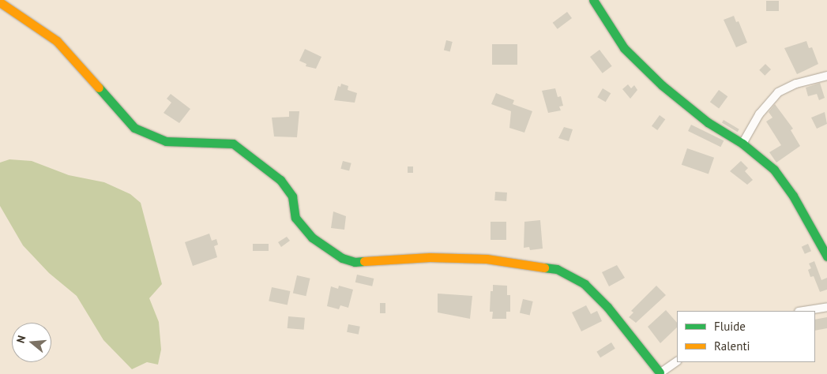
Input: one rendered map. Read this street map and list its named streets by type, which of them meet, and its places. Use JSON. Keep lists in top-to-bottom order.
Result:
{
  "legend": ["Fluide", "Ralenti"],
  "north": "left"
}
